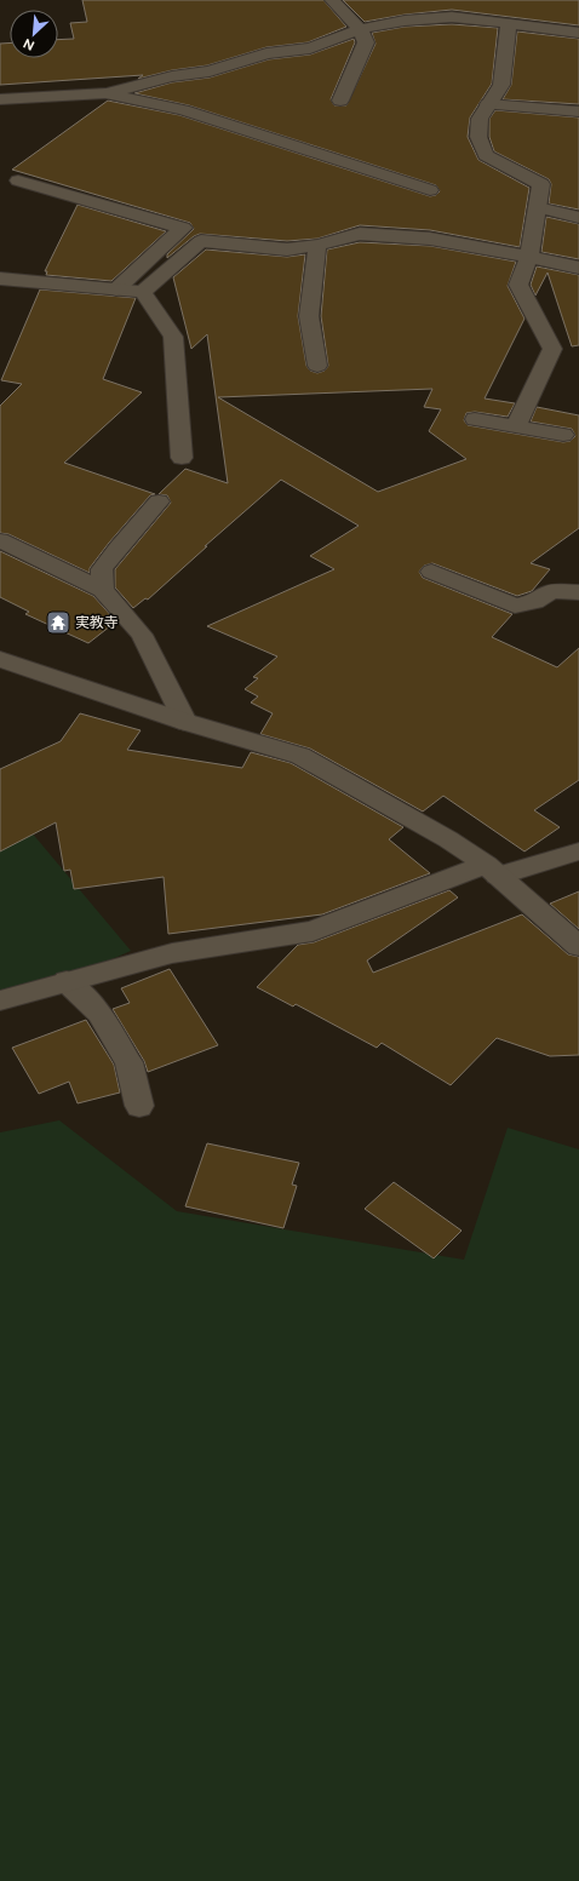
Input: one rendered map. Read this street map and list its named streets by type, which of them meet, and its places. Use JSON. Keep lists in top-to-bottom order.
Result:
{
  "places": {
    "temple": ["実教寺"]
  },
  "north": "bottom left"
}
